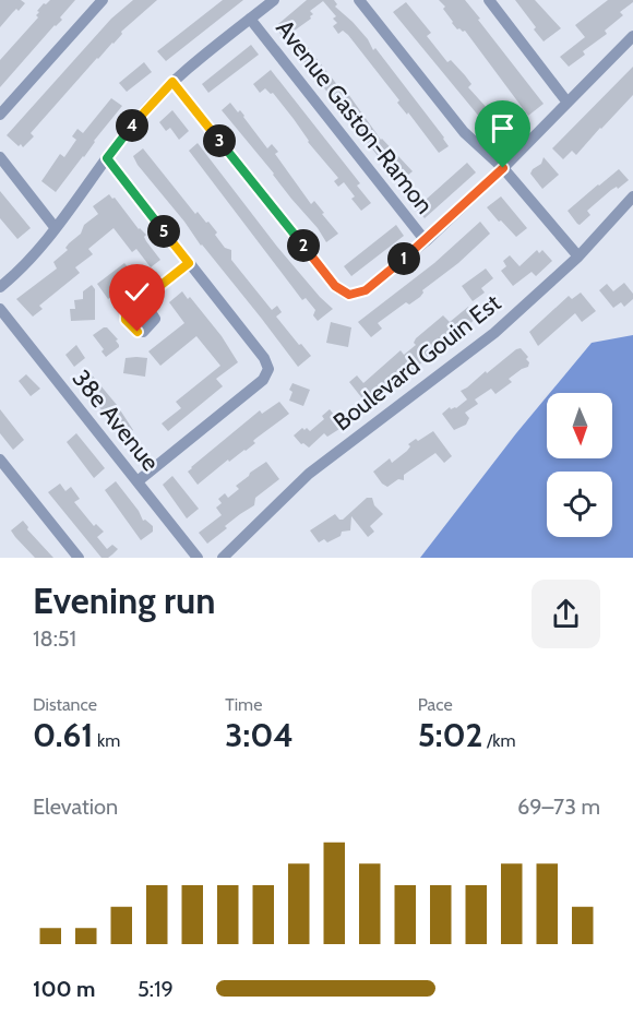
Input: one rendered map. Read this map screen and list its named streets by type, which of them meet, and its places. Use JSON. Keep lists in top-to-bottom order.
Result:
{
  "streets": {
    "street": ["Avenue Gaston-Ramon", "Boulevard Gouin Est", "38e Avenue"]
  },
  "north": "bottom",
  "page": {
    "pins": [
      "4",
      "3",
      "5",
      "2",
      "1"
    ],
    "heading": ["Evening run", "18:51"],
    "stats": [
      ["Distance", "0.61 km"],
      ["Time", "3:04"],
      ["Pace", "5:02 /km"]
    ],
    "chart": ["Elevation", "69–73 m"],
    "list": [
      {
        "name": "100 m",
        "note": "5:19"
      }
    ]
  }
}
